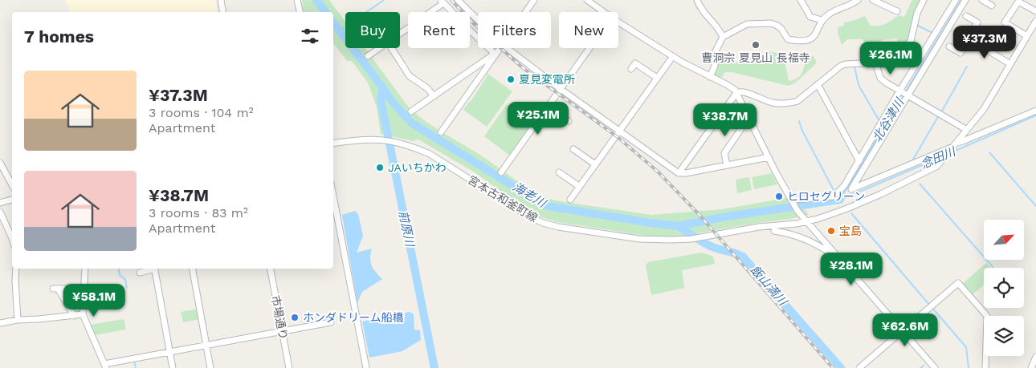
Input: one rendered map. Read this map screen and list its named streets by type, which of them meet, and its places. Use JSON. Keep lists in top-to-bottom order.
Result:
{
  "streets": {
    "street": ["宮本古和釜町線", "市場通り"]
  },
  "water": [
    "北谷津川",
    "念田川",
    "海老川",
    "前原川",
    "飯山満川"
  ],
  "places": [
    "曹洞宗 夏見山 長福寺",
    "夏見変電所",
    "JAいちかわ",
    "ヒロセグリーン",
    "宝島",
    "ホンダドリーム船橋"
  ],
  "north": "top right",
  "page": {
    "chip": [
      "Buy",
      "Rent",
      "Filters",
      "New"
    ],
    "heading": "7 homes",
    "price": [
      "¥37.3M",
      "¥26.1M",
      "¥25.1M",
      "¥38.7M",
      "¥28.1M",
      "¥58.1M",
      "¥62.6M"
    ],
    "list": [
      {
        "name": "¥37.3M",
        "note": "3 rooms · 104 m² · Apartment"
      },
      {
        "name": "¥38.7M",
        "note": "3 rooms · 83 m² · Apartment"
      }
    ]
  }
}
